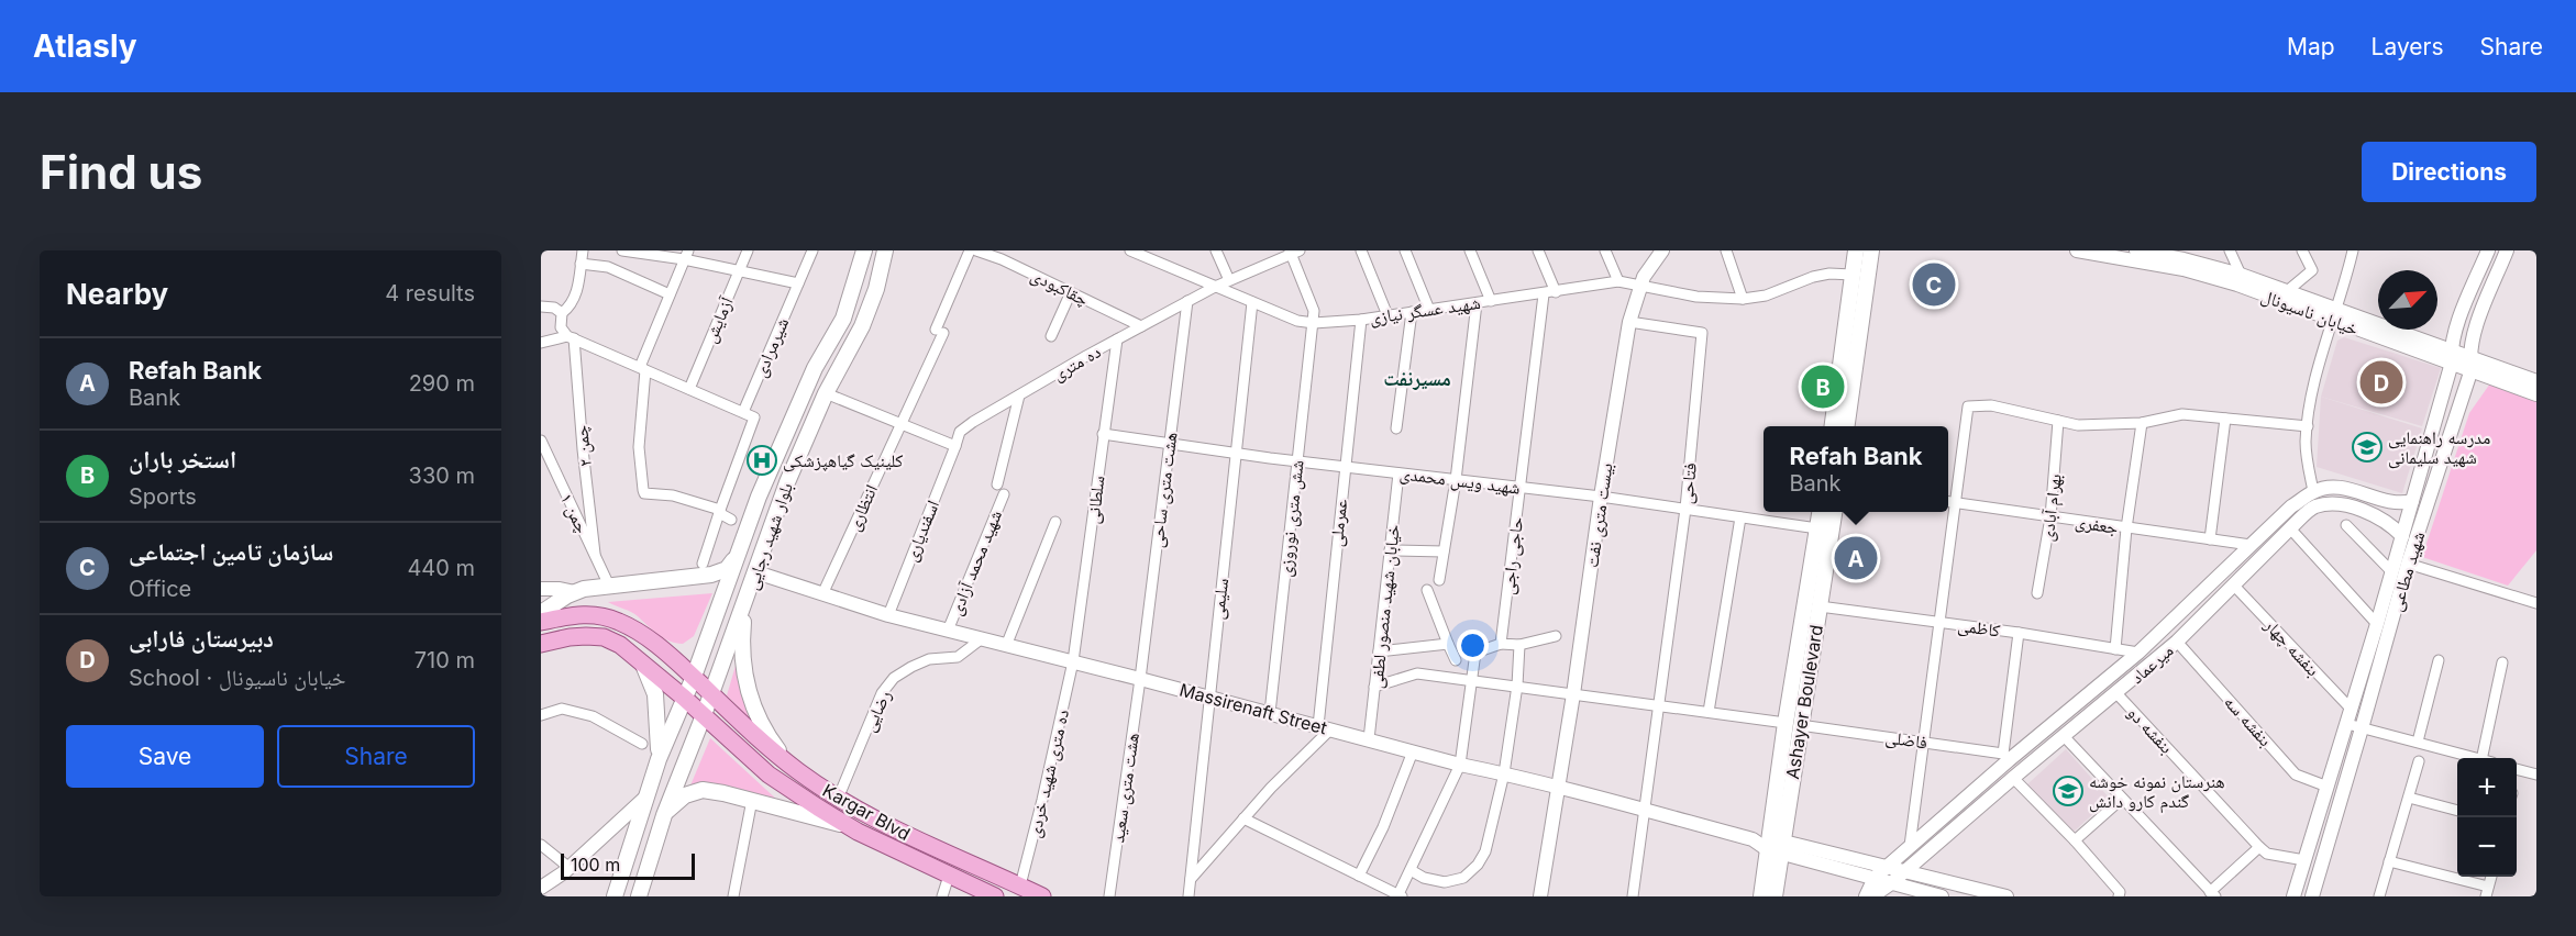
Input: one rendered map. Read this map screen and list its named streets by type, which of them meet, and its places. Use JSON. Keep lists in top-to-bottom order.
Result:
{
  "streets": {
    "main road": ["بلوار شهید رجایی", "Ashayer Boulevard", "Kargar Blvd"],
    "street": [
      "چقاکبودی",
      "شهید عسگر نیازی",
      "خیابان ناسیونال",
      "آزمایش",
      "شیرمرادی",
      "ده متری",
      "چمن ۲",
      "شهید ویس محمدی",
      "فتاحی",
      "هشت متری ساحی",
      "سلطانی",
      "انتظاری",
      "بهرام آبادی",
      "چمن ۱",
      "بیست متری نفت",
      "شش متری نوروزی",
      "عمرملی",
      "جعفری",
      "اسفندیاری",
      "حاجی راجی",
      "شهید محمد آزادی",
      "شهید مطاعی",
      "سلیمی",
      "خیابان شهید منصور لطفی",
      "کاظمی",
      "بنفشه چهار",
      "میرعماد",
      "Massirenaft Street",
      "رضایی",
      "بنفشه سه",
      "بنفشه دو",
      "فاضلی",
      "ده متری شهید خردی",
      "هشت متری سعید"
    ]
  },
  "crossings": [
    ["چقاکبودی", "ده متری"],
    ["شهید عسگر نیازی", "ده متری"],
    ["شهید عسگر نیازی", "بیست متری نفت"],
    ["شهید عسگر نیازی", "شش متری نوروزی"],
    ["شهید عسگر نیازی", "عمرملی"],
    ["شهید عسگر نیازی", "حاجی راجی"],
    ["شهید عسگر نیازی", "سلیمی"],
    ["خیابان ناسیونال", "شهید مطاعی"],
    ["ده متری", "هشت متری ساحی"],
    ["ده متری", "سلطانی"],
    ["ده متری", "شش متری نوروزی"],
    ["ده متری", "اسفندیاری"],
    ["چمن ۲", "چمن ۱"],
    ["شهید ویس محمدی", "فتاحی"],
    ["شهید ویس محمدی", "هشت متری ساحی"],
    ["شهید ویس محمدی", "سلطانی"],
    ["شهید ویس محمدی", "بیست متری نفت"],
    ["شهید ویس محمدی", "شش متری نوروزی"],
    ["شهید ویس محمدی", "عمرملی"],
    ["شهید ویس محمدی", "حاجی راجی"],
    ["شهید ویس محمدی", "سلیمی"],
    ["شهید ویس محمدی", "خیابان شهید منصور لطفی"],
    ["شهید ویس محمدی", "Ashayer Boulevard"],
    ["فتاحی", "بیست متری نفت"],
    ["فتاحی", "Massirenaft Street"],
    ["فتاحی", "فاضلی"],
    ["هشت متری ساحی", "Massirenaft Street"],
    ["هشت متری ساحی", "هشت متری سعید"],
    ["سلطانی", "Massirenaft Street"],
    ["سلطانی", "ده متری شهید خردی"],
    ["انتظاری", "Massirenaft Street"],
    ["بهرام آبادی", "جعفری"],
    ["بیست متری نفت", "Massirenaft Street"],
    ["بیست متری نفت", "فاضلی"],
    ["شش متری نوروزی", "Massirenaft Street"],
    ["عمرملی", "Massirenaft Street"],
    ["جعفری", "میرعماد"],
    ["اسفندیاری", "Massirenaft Street"],
    ["بلوار شهید رجایی", "Massirenaft Street"],
    ["بلوار شهید رجایی", "Kargar Blvd"],
    ["شهید محمد آزادی", "Massirenaft Street"],
    ["شهید مطاعی", "بنفشه چهار"],
    ["شهید مطاعی", "میرعماد"],
    ["شهید مطاعی", "بنفشه سه"],
    ["شهید مطاعی", "بنفشه دو"],
    ["سلیمی", "Massirenaft Street"],
    ["خیابان شهید منصور لطفی", "Massirenaft Street"],
    ["خیابان شهید منصور لطفی", "فاضلی"],
    ["کاظمی", "میرعماد"],
    ["کاظمی", "Ashayer Boulevard"],
    ["بنفشه چهار", "میرعماد"],
    ["میرعماد", "بنفشه سه"],
    ["میرعماد", "بنفشه دو"],
    ["میرعماد", "فاضلی"],
    ["Ashayer Boulevard", "Massirenaft Street"],
    ["Ashayer Boulevard", "فاضلی"],
    ["Massirenaft Street", "رضایی"],
    ["Massirenaft Street", "ده متری شهید خردی"],
    ["Massirenaft Street", "هشت متری سعید"],
    ["رضایی", "Kargar Blvd"],
    ["ده متری شهید خردی", "Kargar Blvd"]
  ],
  "districts": ["مسیرنفت"],
  "places": {
    "school or university": ["مدرسه راهنمایی شهید سلیمانی", "هنرستان نمونه خوشه گندم کارو دانش"],
    "hospital": ["کلینیک گیاهپزشکی"]
  },
  "scale_bar": "100 m",
  "north": "top right",
  "page": {
    "header": "Atlasly",
    "nav": ["Map", "Layers", "Share"],
    "buttons": [
      "Directions",
      ["Save", "Share"]
    ],
    "title": "Find us",
    "heading": ["Nearby", "4 results"],
    "pins": [
      "C",
      "D",
      "B",
      "A"
    ],
    "list": [
      {
        "mark": "A",
        "name": "Refah Bank",
        "note": "Bank",
        "value": "290 m"
      },
      {
        "mark": "B",
        "name": "استخر باران",
        "note": "Sports",
        "value": "330 m"
      },
      {
        "mark": "C",
        "name": "سازمان تامین اجتماعی",
        "note": "Office",
        "value": "440 m"
      },
      {
        "mark": "D",
        "name": "دبیرستان فارابی",
        "note": "School · خیابان ناسیونال",
        "value": "710 m"
      }
    ],
    "popup": ["Refah Bank", "Bank"],
    "map_buttons": ["+", "−"],
    "scale": "100 m"
  }
}
